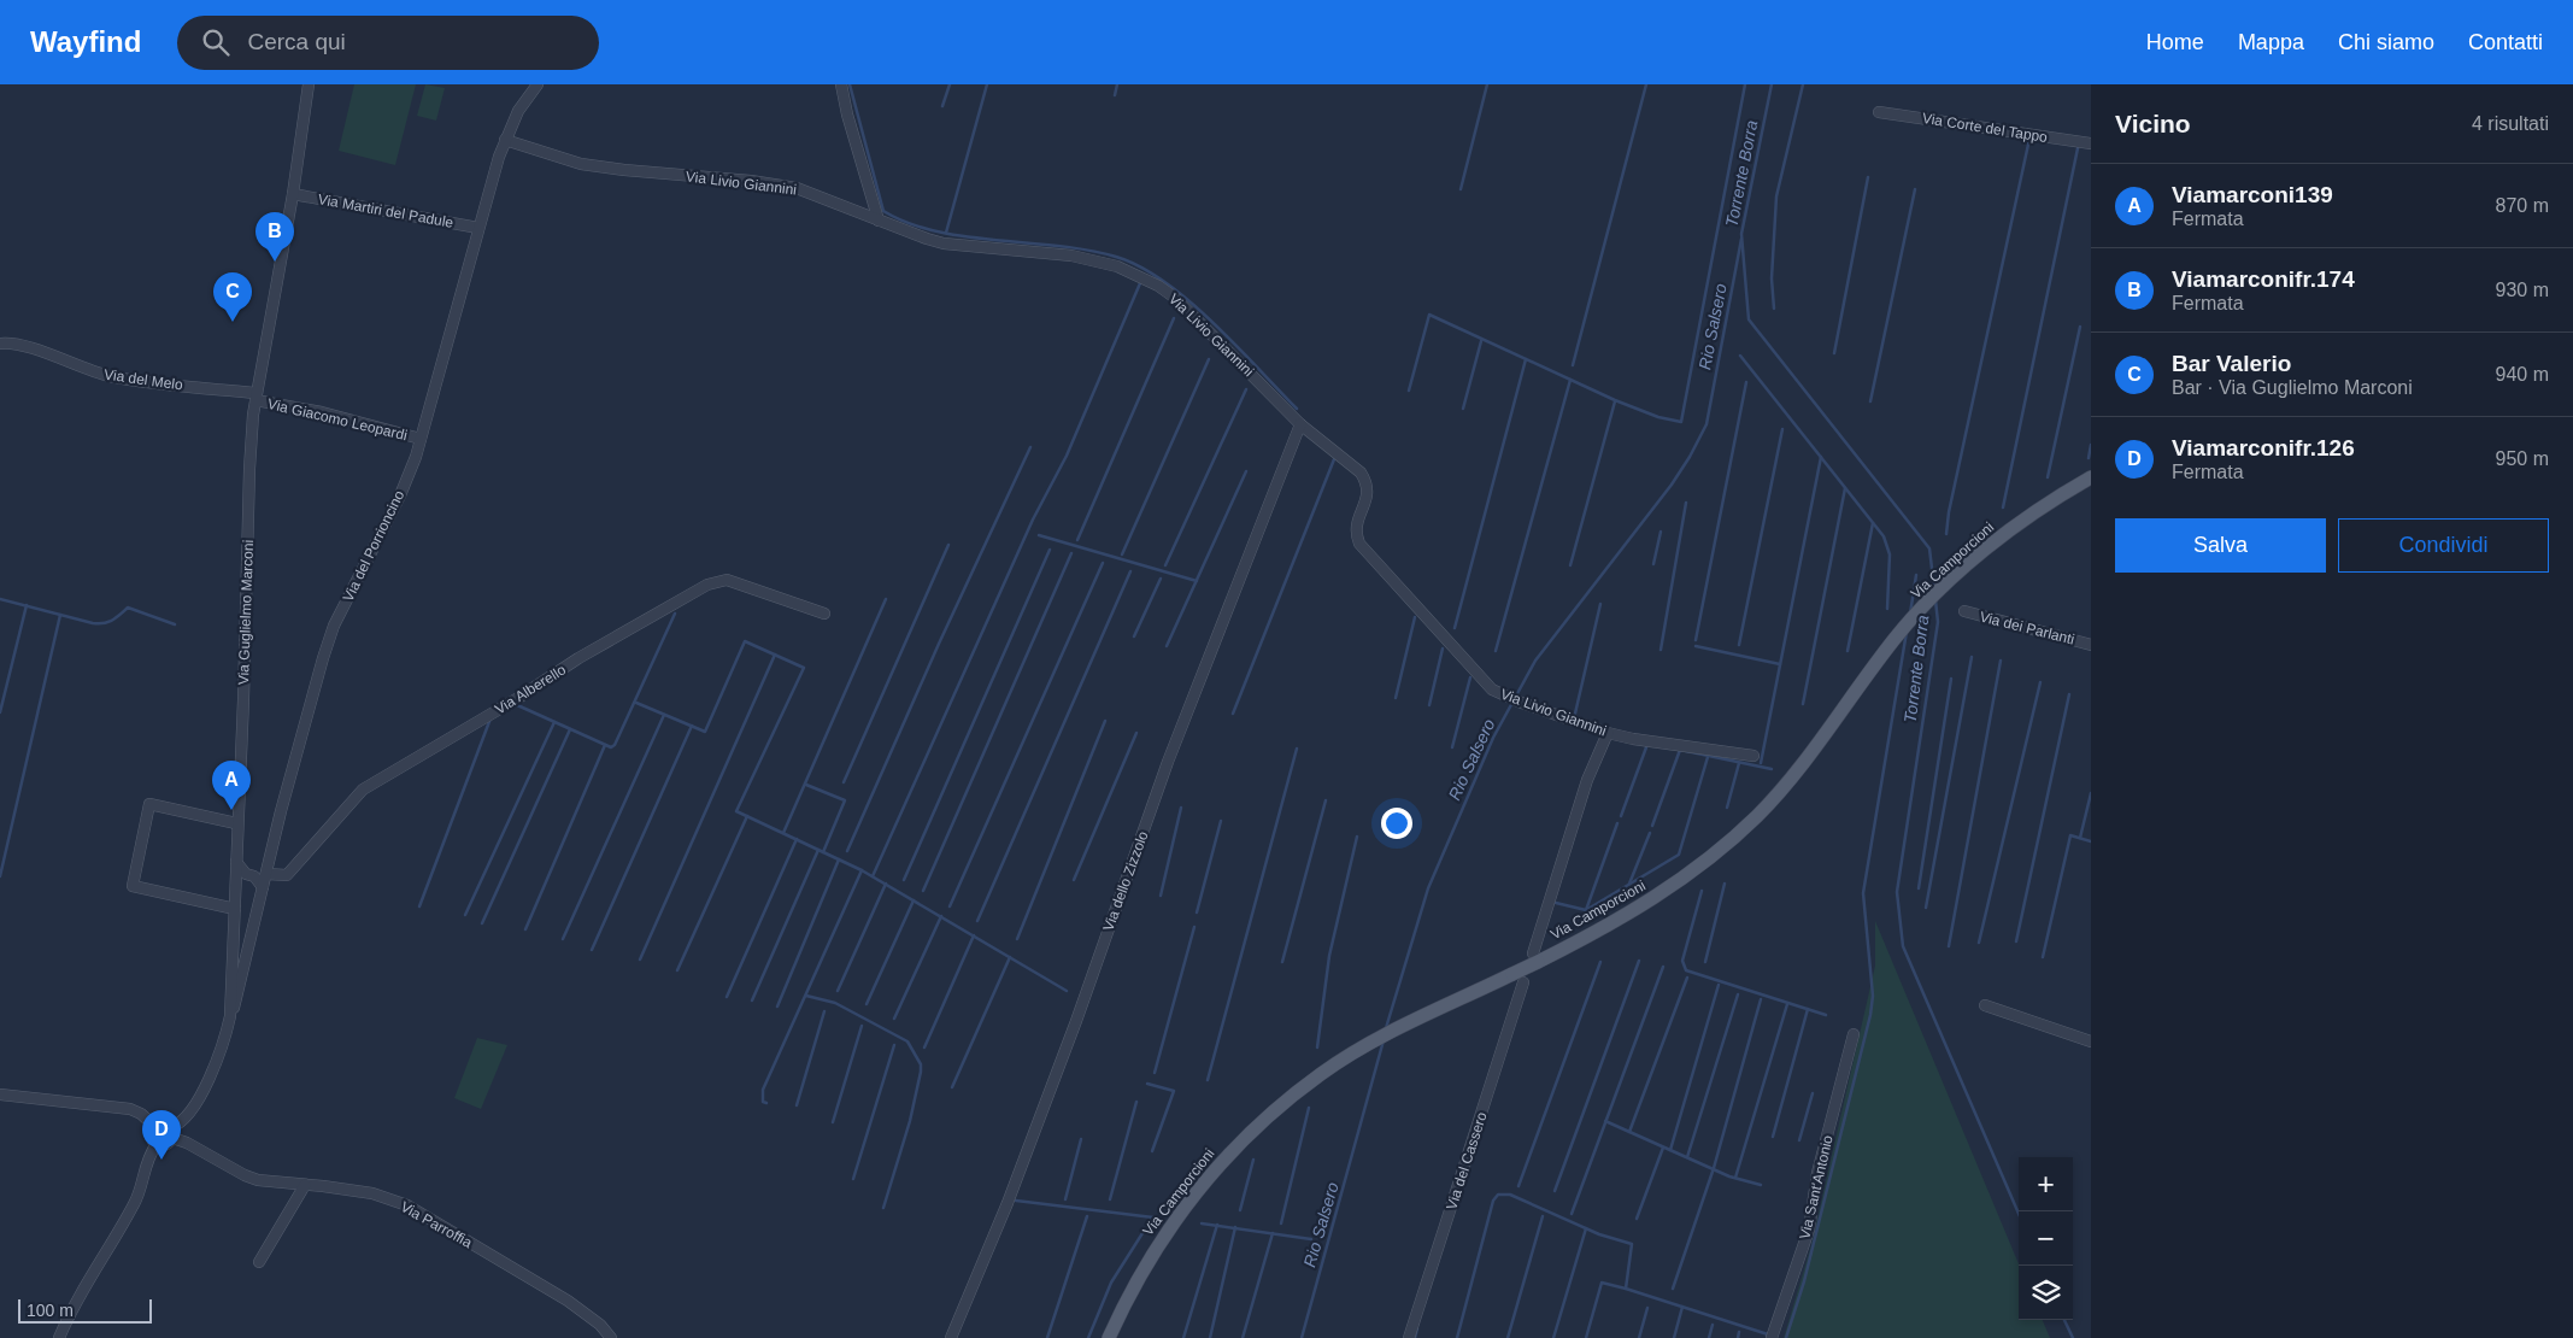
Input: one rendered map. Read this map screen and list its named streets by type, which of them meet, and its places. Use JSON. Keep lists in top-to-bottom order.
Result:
{
  "streets": {
    "main road": ["Via Camporcioni"],
    "street": [
      "Via Corte del Tappo",
      "Via Livio Giannini",
      "Via Martiri del Padule",
      "Via del Melo",
      "Via Giacomo Leopardi",
      "Via del Porrioncino",
      "Via Guglielmo Marconi",
      "Via dei Parlanti",
      "Via Alberello",
      "Via dello Zizzolo",
      "Via del Cassero",
      "Via Sant'Antonio",
      "Via Parroffia"
    ]
  },
  "crossings": [
    ["Via Livio Giannini", "Via del Porrioncino"],
    ["Via Livio Giannini", "Via dello Zizzolo"],
    ["Via Martiri del Padule", "Via del Porrioncino"],
    ["Via Martiri del Padule", "Via Guglielmo Marconi"],
    ["Via del Melo", "Via Giacomo Leopardi"],
    ["Via del Melo", "Via Guglielmo Marconi"],
    ["Via Giacomo Leopardi", "Via del Porrioncino"],
    ["Via Giacomo Leopardi", "Via Guglielmo Marconi"],
    ["Via del Porrioncino", "Via Guglielmo Marconi"],
    ["Via del Porrioncino", "Via Alberello"],
    ["Via Camporcioni", "Via del Cassero"],
    ["Via Guglielmo Marconi", "Via Parroffia"]
  ],
  "water": ["Torrente Borra", "Rio Salsero"],
  "scale_bar": "100 m",
  "page": {
    "header": "Wayfind",
    "search": "Cerca qui",
    "nav": [
      "Home",
      "Mappa",
      "Chi siamo",
      "Contatti"
    ],
    "heading": ["Vicino", "4 risultati"],
    "list": [
      {
        "mark": "A",
        "name": "Viamarconi139",
        "note": "Fermata",
        "value": "870 m"
      },
      {
        "mark": "B",
        "name": "Viamarconifr.174",
        "note": "Fermata",
        "value": "930 m"
      },
      {
        "mark": "C",
        "name": "Bar Valerio",
        "note": "Bar · Via Guglielmo Marconi",
        "value": "940 m"
      },
      {
        "mark": "D",
        "name": "Viamarconifr.126",
        "note": "Fermata",
        "value": "950 m"
      }
    ],
    "pins": [
      "B",
      "C",
      "A",
      "D"
    ],
    "buttons": ["Salva", "Condividi"],
    "map_buttons": ["+", "−"],
    "scale": "100 m"
  }
}
